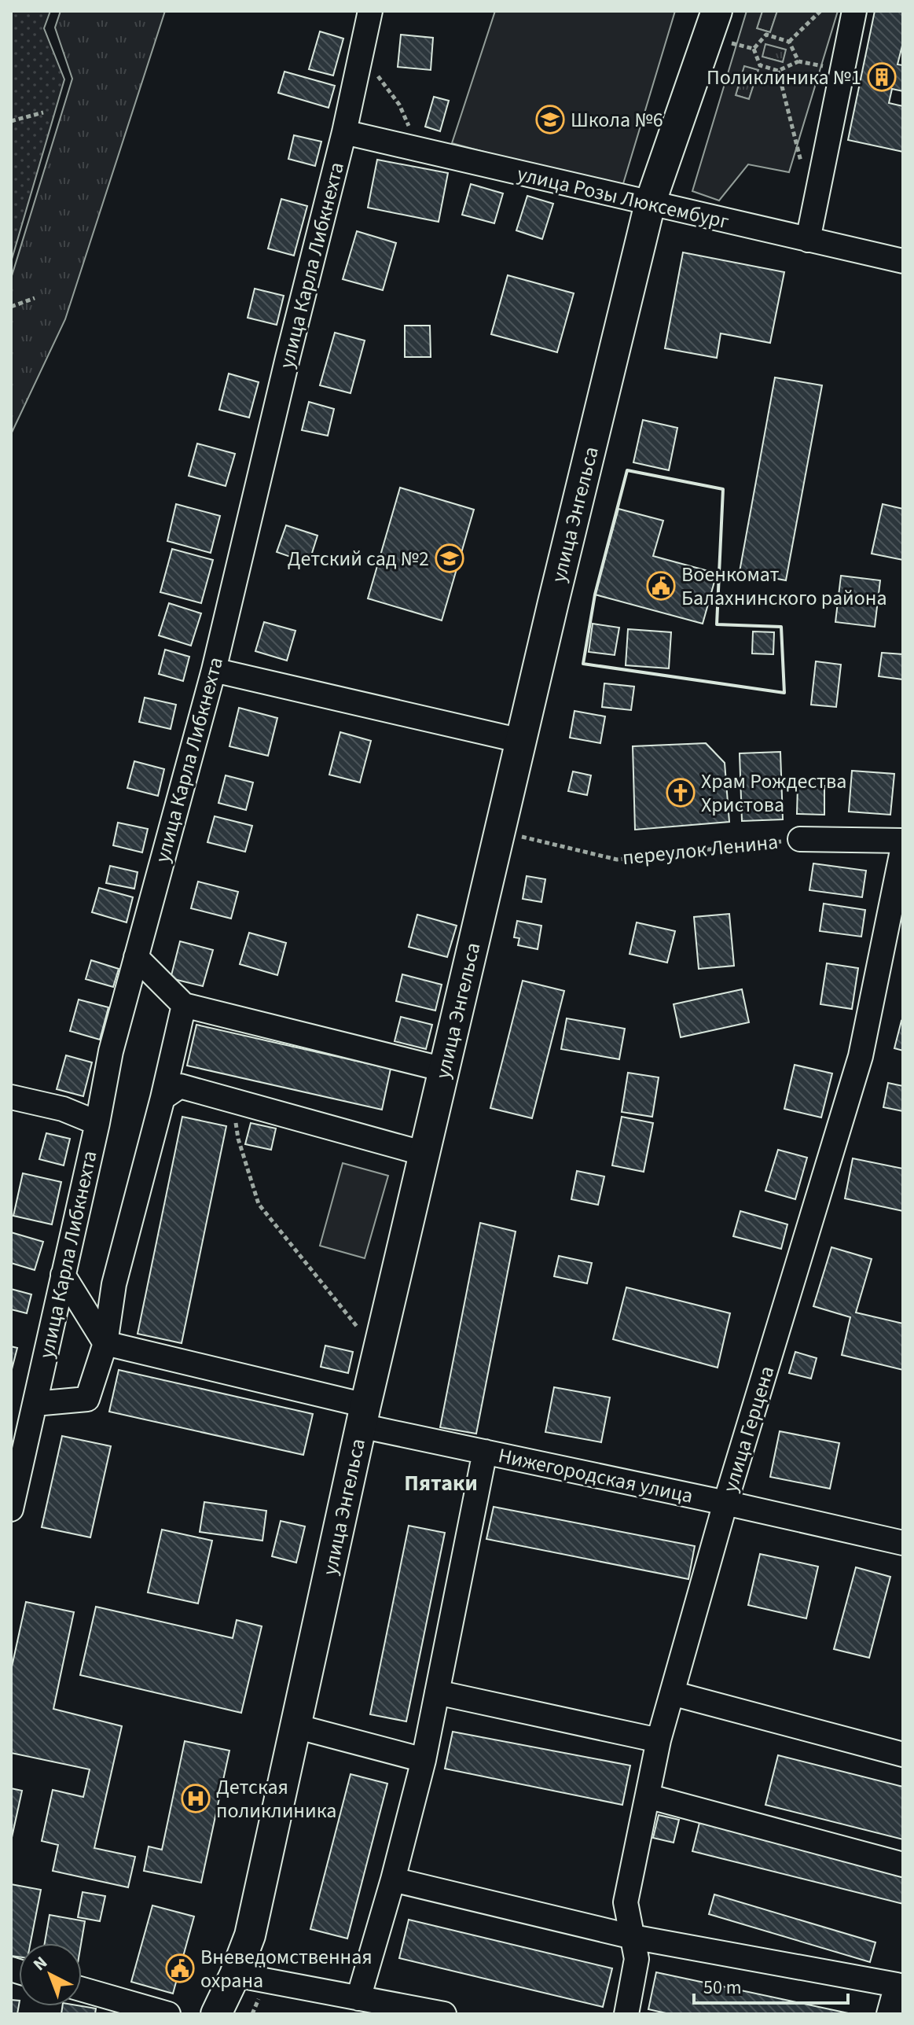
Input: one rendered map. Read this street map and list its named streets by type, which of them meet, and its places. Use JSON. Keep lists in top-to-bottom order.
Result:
{
  "streets": {
    "main road": ["улица Энгельса"],
    "street": [
      "улица Розы Люксембург",
      "улица Карла Либкнехта",
      "переулок Ленина",
      "улица Герцена",
      "Нижегородская улица"
    ]
  },
  "crossings": [
    ["улица Розы Люксембург", "улица Карла Либкнехта"],
    ["улица Розы Люксембург", "улица Энгельса"],
    ["улица Энгельса", "переулок Ленина"],
    ["улица Энгельса", "Нижегородская улица"],
    ["улица Герцена", "Нижегородская улица"]
  ],
  "districts": ["Пятаки"],
  "places": {
    "building": ["Поликлиника №1"],
    "school or university": ["Школа №6", "Детский сад №2"],
    "public building": ["Военкомат Балахнинского района", "Вневедомственная охрана"],
    "church": ["Храм Рождества Христова"],
    "hospital": ["Детская поликлиника"]
  },
  "scale_bar": "50 m",
  "north": "top left"
}
